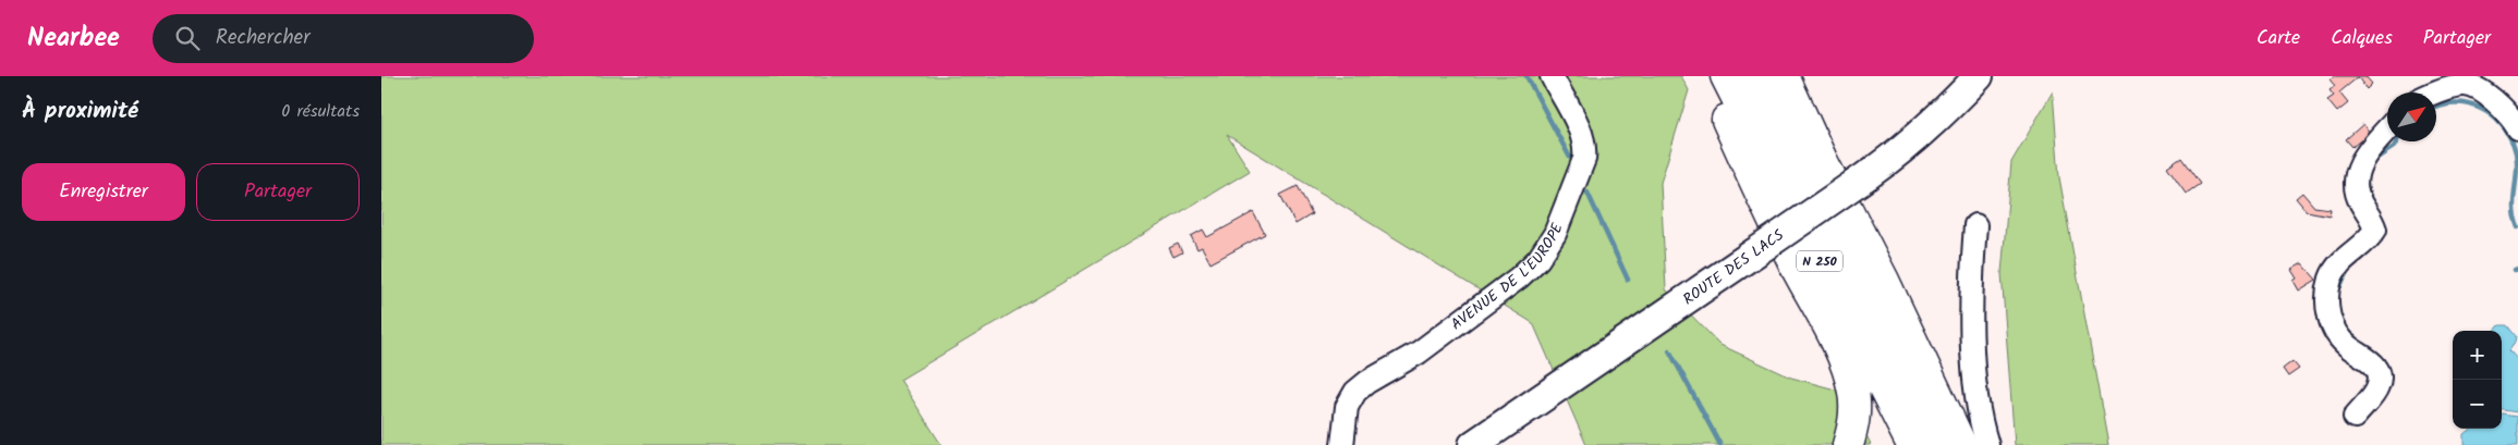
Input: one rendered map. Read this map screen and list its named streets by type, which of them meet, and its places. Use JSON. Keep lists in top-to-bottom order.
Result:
{
  "streets": {
    "highway": ["N 250"],
    "main road": ["ROUTE DES LACS"],
    "street": ["AVENUE DE L'EUROPE"]
  },
  "north": "top right",
  "page": {
    "header": "Nearbee",
    "search": "Rechercher",
    "nav": ["Carte", "Calques", "Partager"],
    "heading": ["À proximité", "0 résultats"],
    "buttons": ["Enregistrer", "Partager"],
    "map_buttons": ["+", "−"]
  }
}
